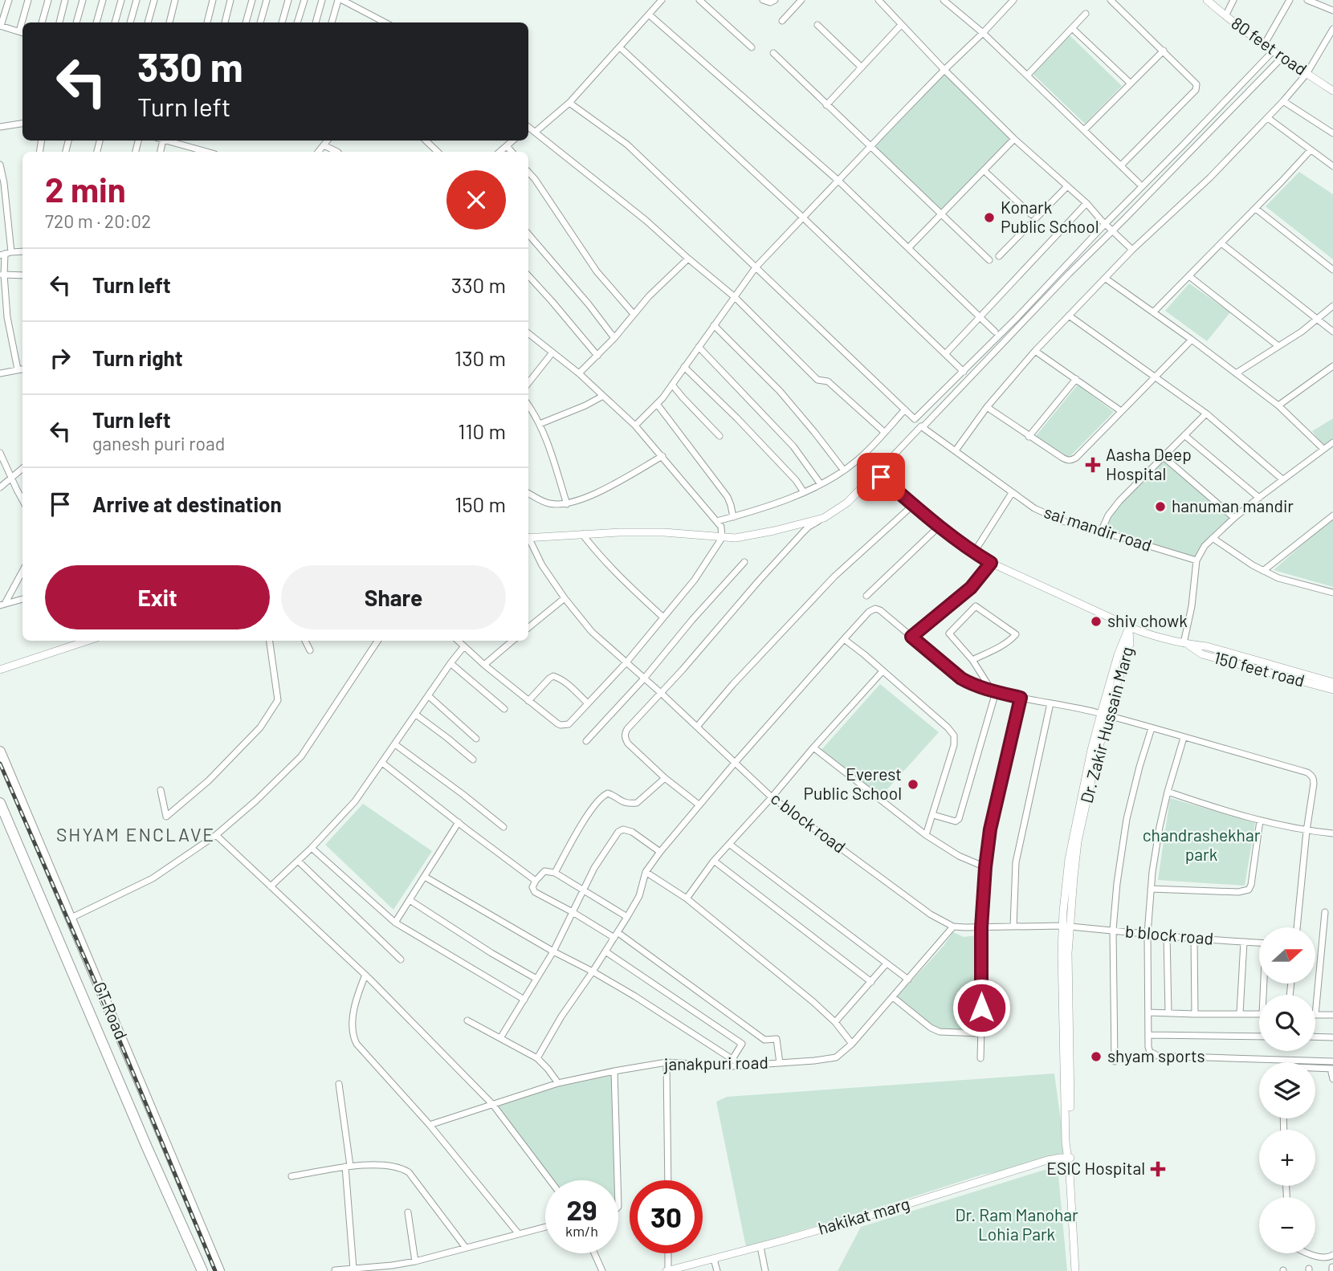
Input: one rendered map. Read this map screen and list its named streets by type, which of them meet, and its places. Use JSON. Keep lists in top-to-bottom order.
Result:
{
  "streets": {
    "highway": ["GT Road"],
    "street": [
      "80 feet road",
      "sai mandir road",
      "150 feet road",
      "Dr. Zakir Hussain Marg",
      "c block road",
      "b block road",
      "janakpuri road",
      "hakikat marg"
    ]
  },
  "crossings": [
    ["150 feet road", "Dr. Zakir Hussain Marg"],
    ["Dr. Zakir Hussain Marg", "c block road"],
    ["Dr. Zakir Hussain Marg", "b block road"],
    ["Dr. Zakir Hussain Marg", "hakikat marg"],
    ["c block road", "b block road"],
    ["c block road", "janakpuri road"]
  ],
  "districts": ["SHYAM ENCLAVE"],
  "parks": ["chandrashekhar park", "Dr. Ram Manohar Lohia Park"],
  "places": {
    "other": [
      "Konark Public School",
      "hanuman mandir",
      "shiv chowk",
      "Everest Public School",
      "shyam sports"
    ],
    "health": ["Aasha Deep Hospital", "ESIC Hospital"]
  },
  "north": "right",
  "page": {
    "turn": ["330 m", "Turn left"],
    "heading": ["2 min", "720 m · 20:02"],
    "list": [
      {
        "name": "Turn left",
        "value": "330 m"
      },
      {
        "name": "Turn right",
        "value": "130 m"
      },
      {
        "name": "Turn left",
        "note": "ganesh puri road",
        "value": "110 m"
      },
      {
        "name": "Arrive at destination",
        "value": "150 m"
      }
    ],
    "buttons": ["Exit", "Share"],
    "map_buttons": ["+", "−"],
    "speed": "29 km/h",
    "limit": "30"
  }
}
